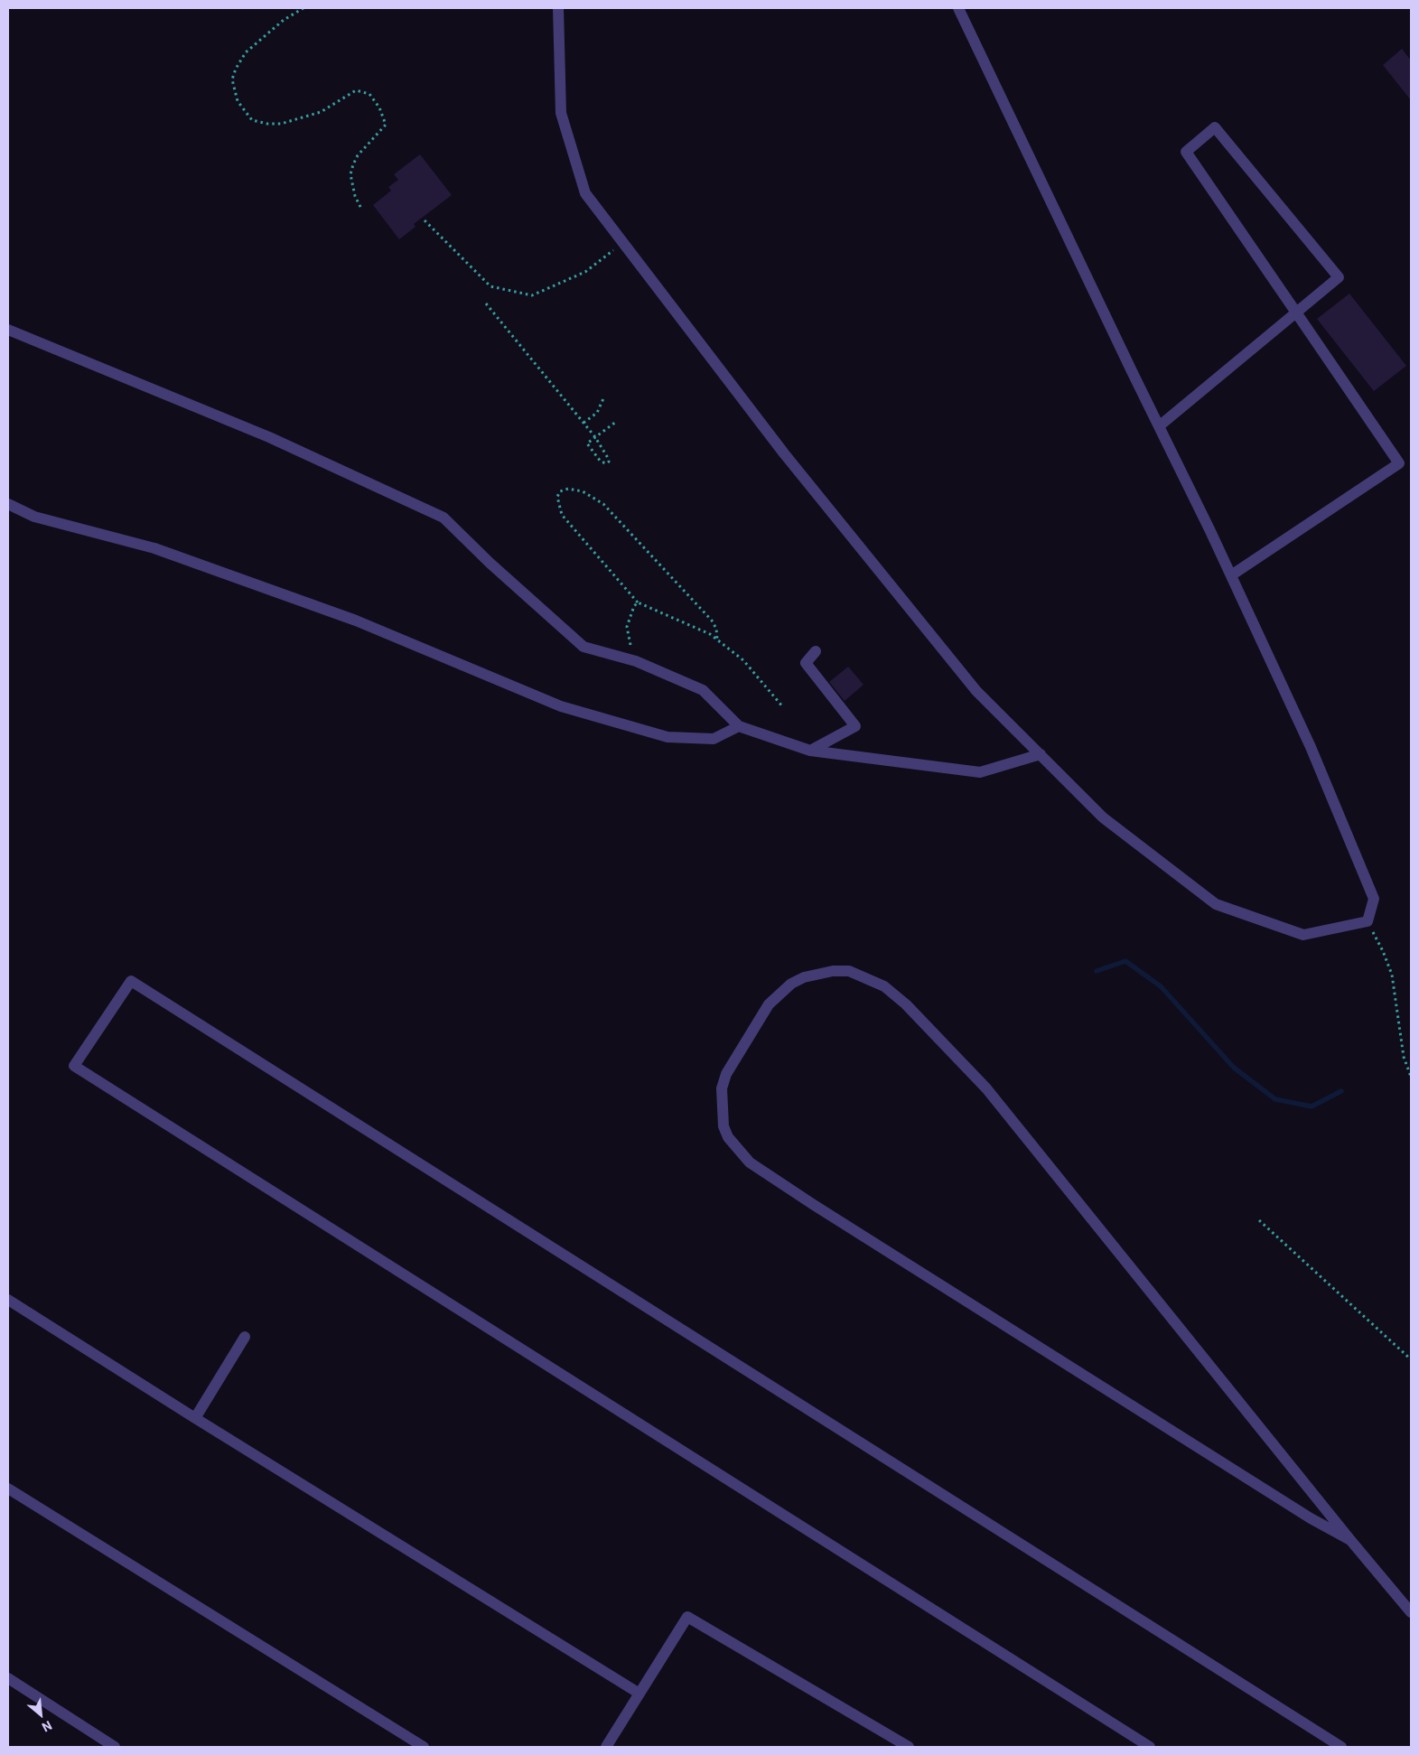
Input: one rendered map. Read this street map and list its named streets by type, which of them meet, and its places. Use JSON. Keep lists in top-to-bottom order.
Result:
{
  "north": "bottom right"
}
